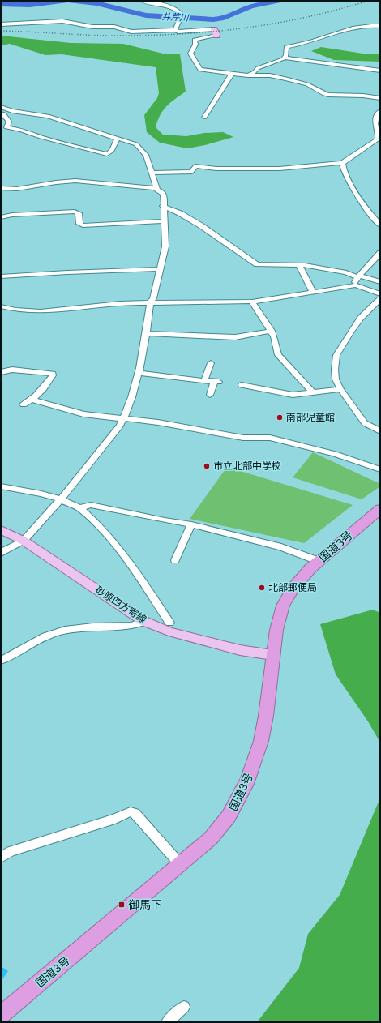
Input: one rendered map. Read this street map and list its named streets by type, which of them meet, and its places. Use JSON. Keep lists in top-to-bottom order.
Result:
{
  "streets": {
    "highway": ["国道3号"],
    "main road": ["砂原四方寄線"]
  },
  "crossings": [
    ["国道3号", "砂原四方寄線"]
  ],
  "water": ["井芹川"],
  "places": {
    "other": ["南部児童館", "市立北部中学校", "北部郵便局"],
    "transit": ["御馬下"]
  }
}
